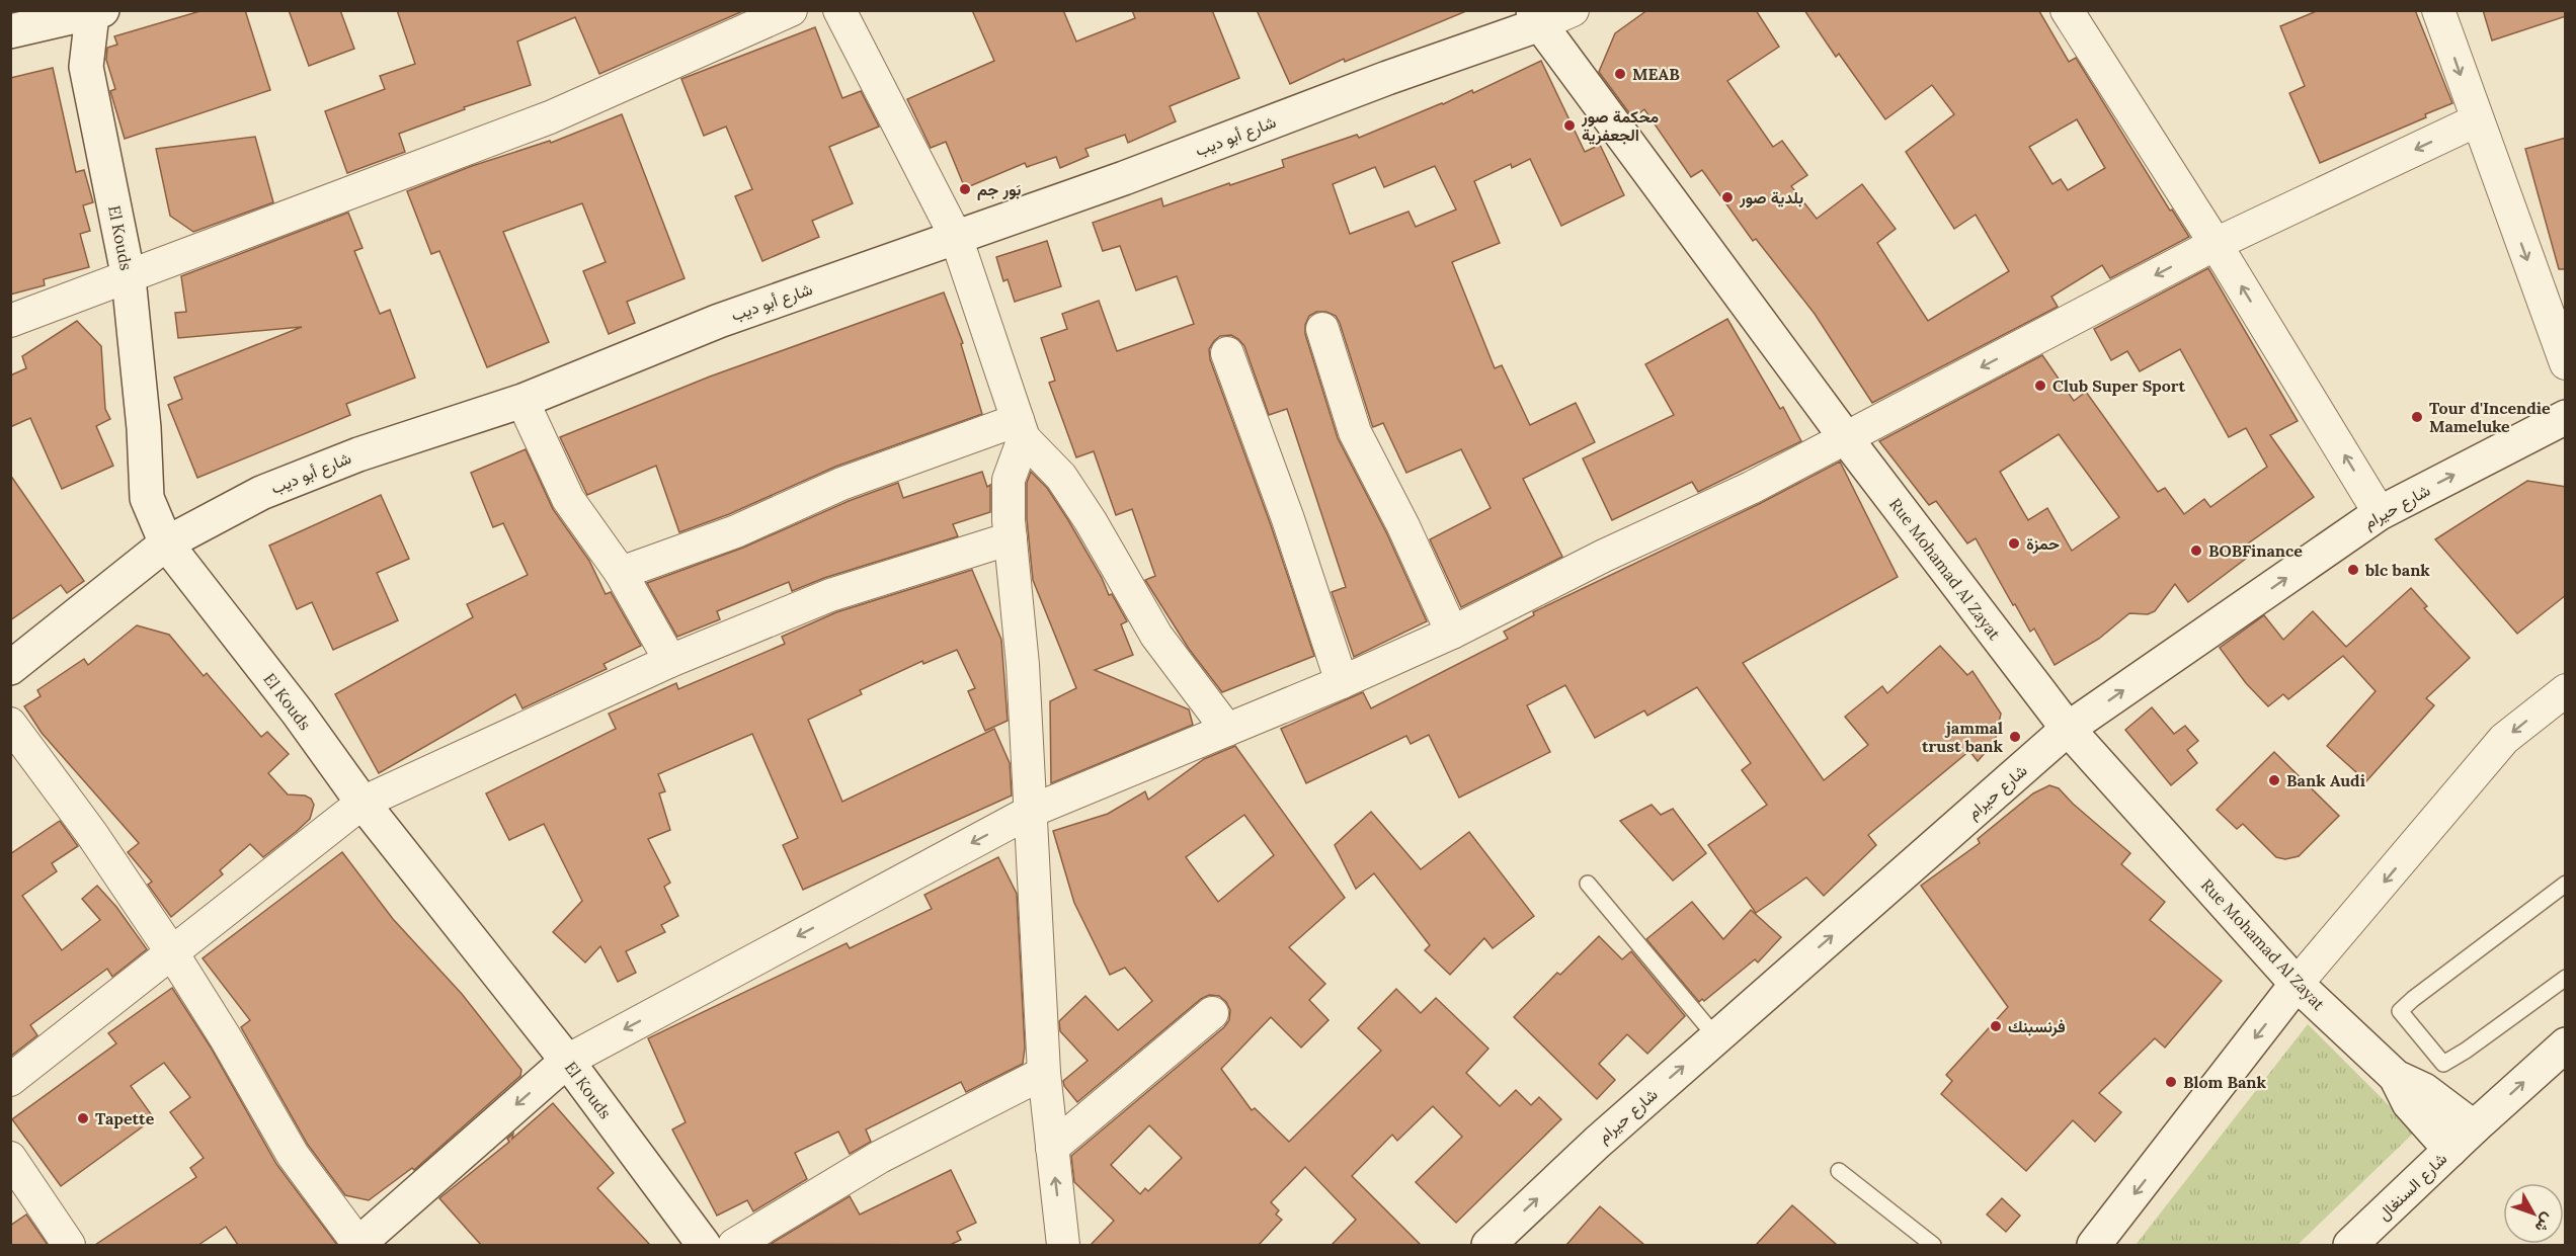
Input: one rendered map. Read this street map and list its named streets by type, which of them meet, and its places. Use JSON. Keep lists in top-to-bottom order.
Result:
{
  "streets": {
    "main road": [
      "شارع أبو ديب",
      "El Kouds",
      "شارع حيرام",
      "Rue Mohamad Al Zayat",
      "شارع السنغال"
    ]
  },
  "crossings": [
    ["شارع أبو ديب", "El Kouds"],
    ["شارع أبو ديب", "Rue Mohamad Al Zayat"],
    ["شارع حيرام", "Rue Mohamad Al Zayat"],
    ["Rue Mohamad Al Zayat", "شارع السنغال"]
  ],
  "one_way": ["شارع حيرام", "شارع السنغال"],
  "places": [
    "MEAB",
    "محكمة صور الجعفرية",
    "بَور جم",
    "بلدية صور",
    "Club Super Sport",
    "Tour d'Incendie Mameluke",
    "حمزة",
    "BOBFinance",
    "blc bank",
    "jammal trust bank",
    "Bank Audi",
    "فرنسبنك",
    "Blom Bank",
    "Tapette"
  ],
  "north": "bottom right"
}
